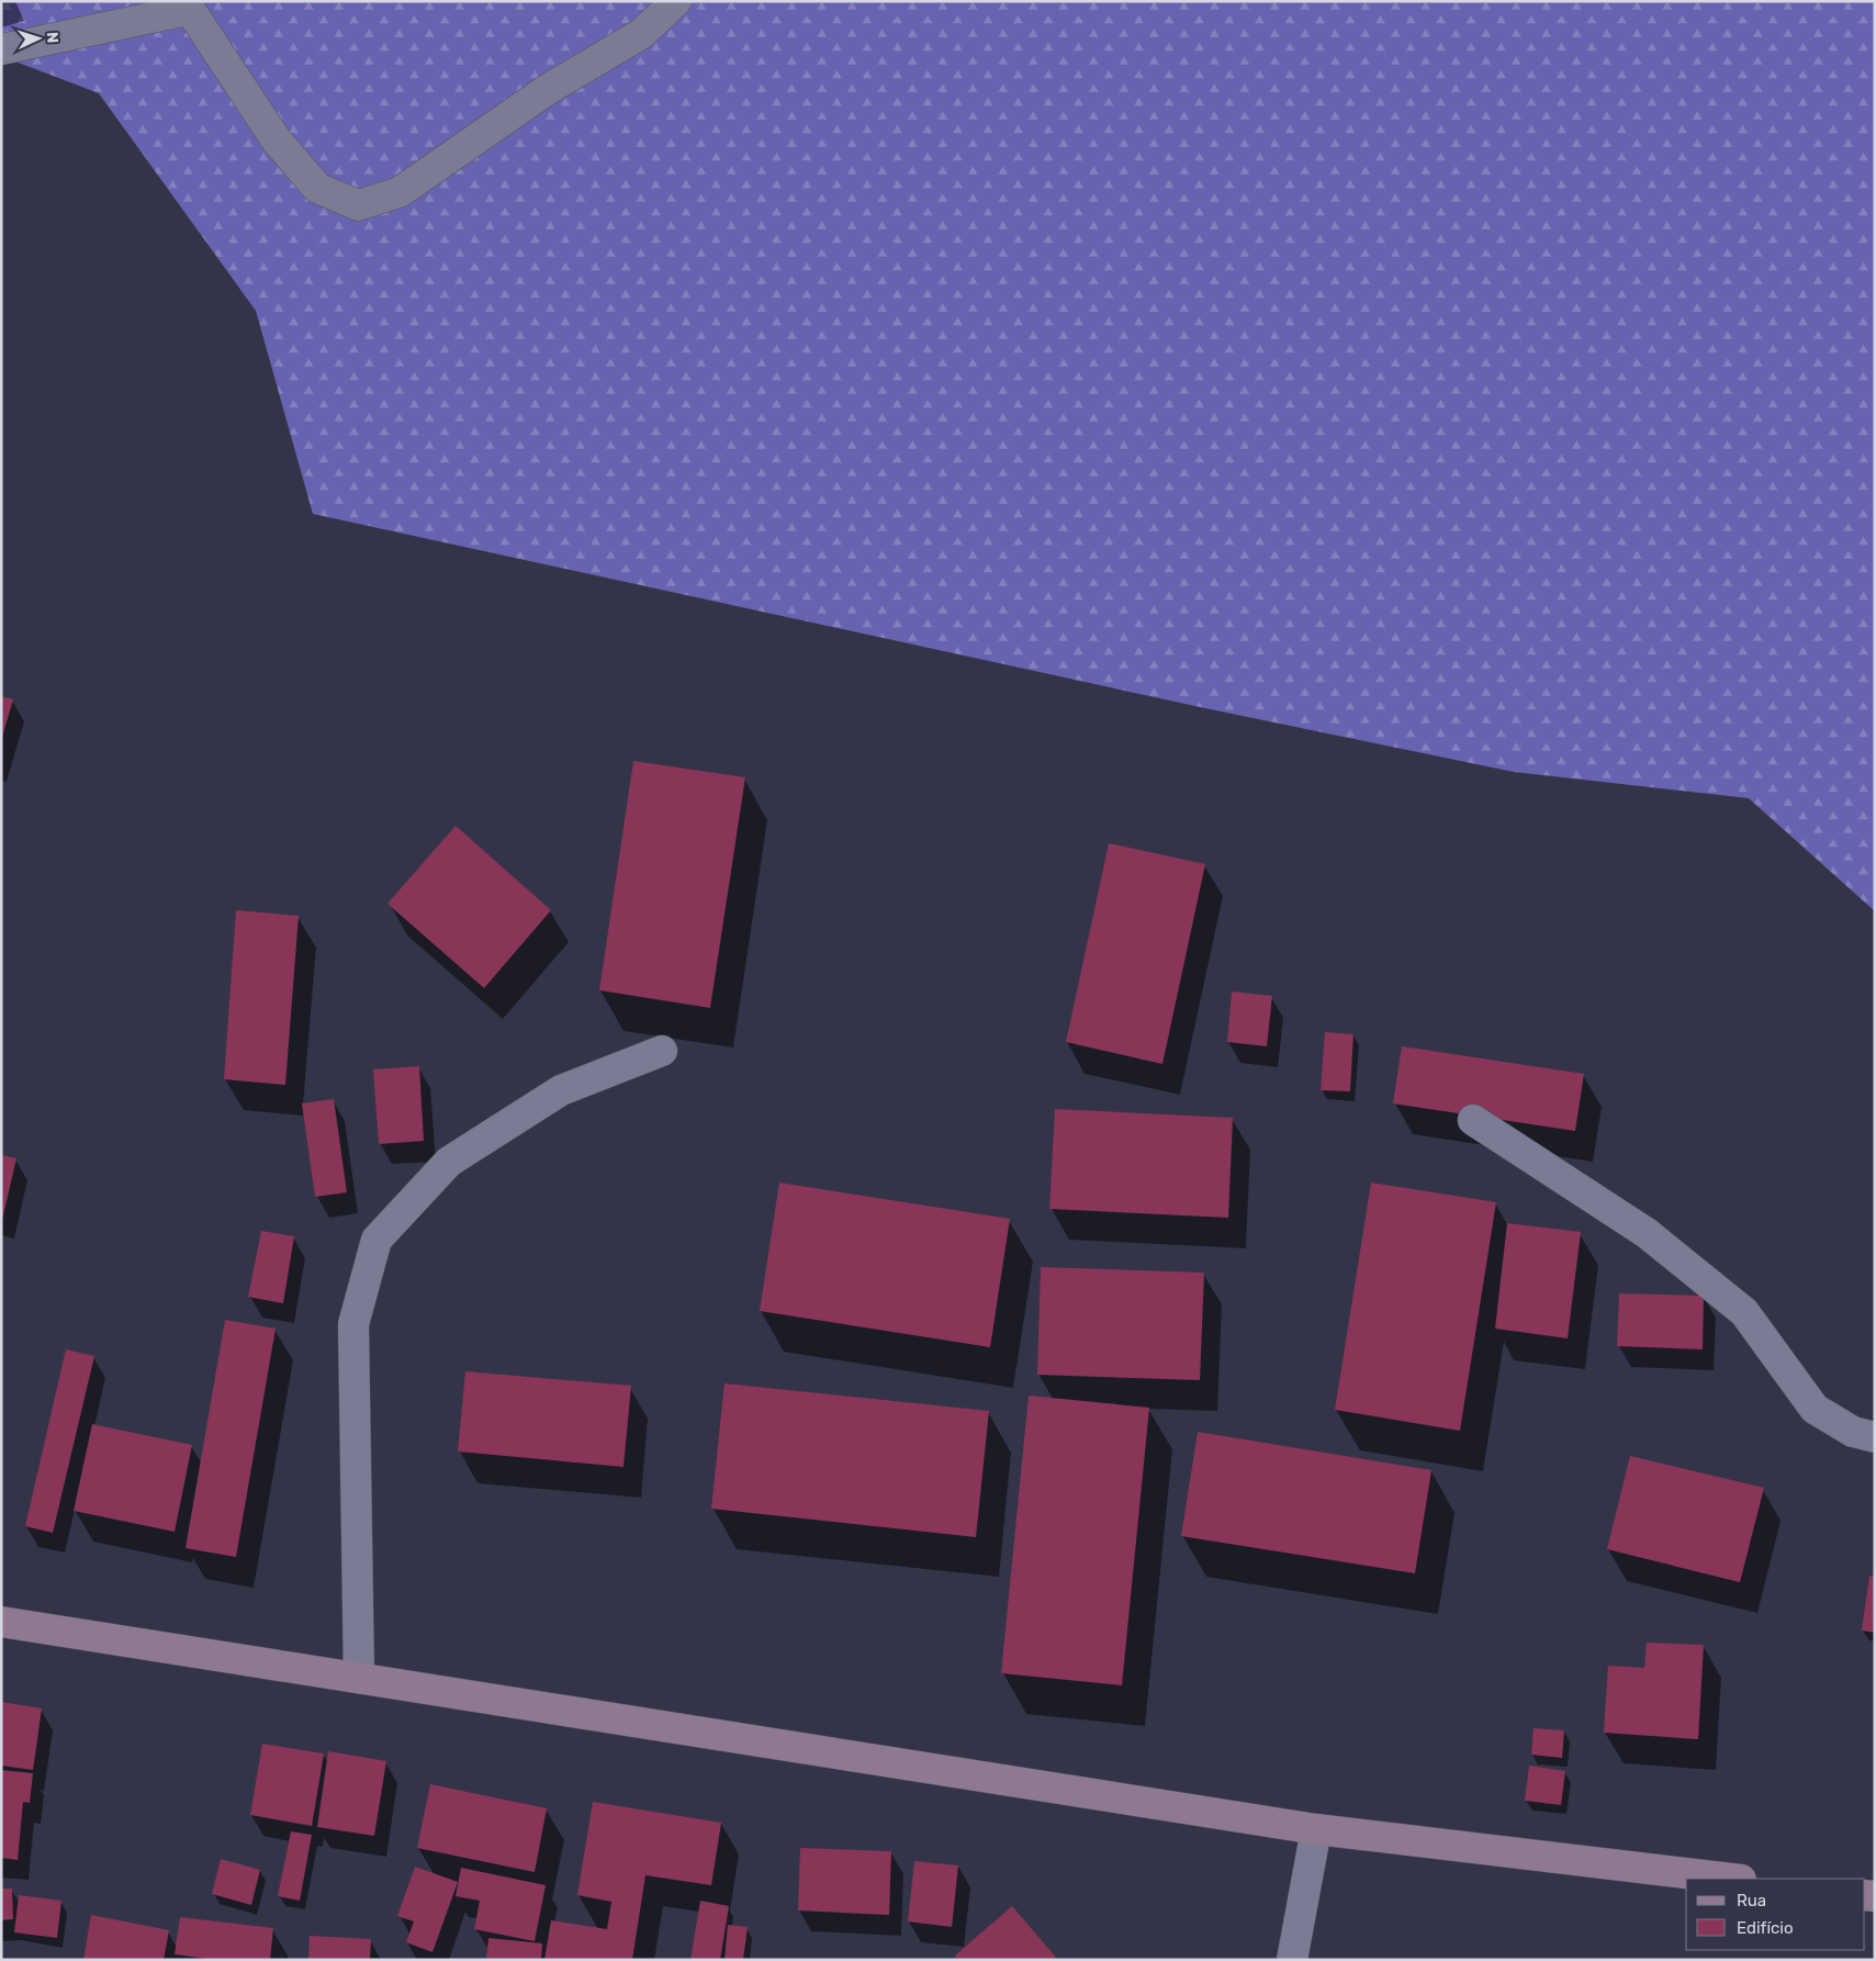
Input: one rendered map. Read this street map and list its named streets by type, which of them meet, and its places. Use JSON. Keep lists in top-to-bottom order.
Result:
{
  "legend": ["Rua", "Edifício"],
  "north": "right"
}
